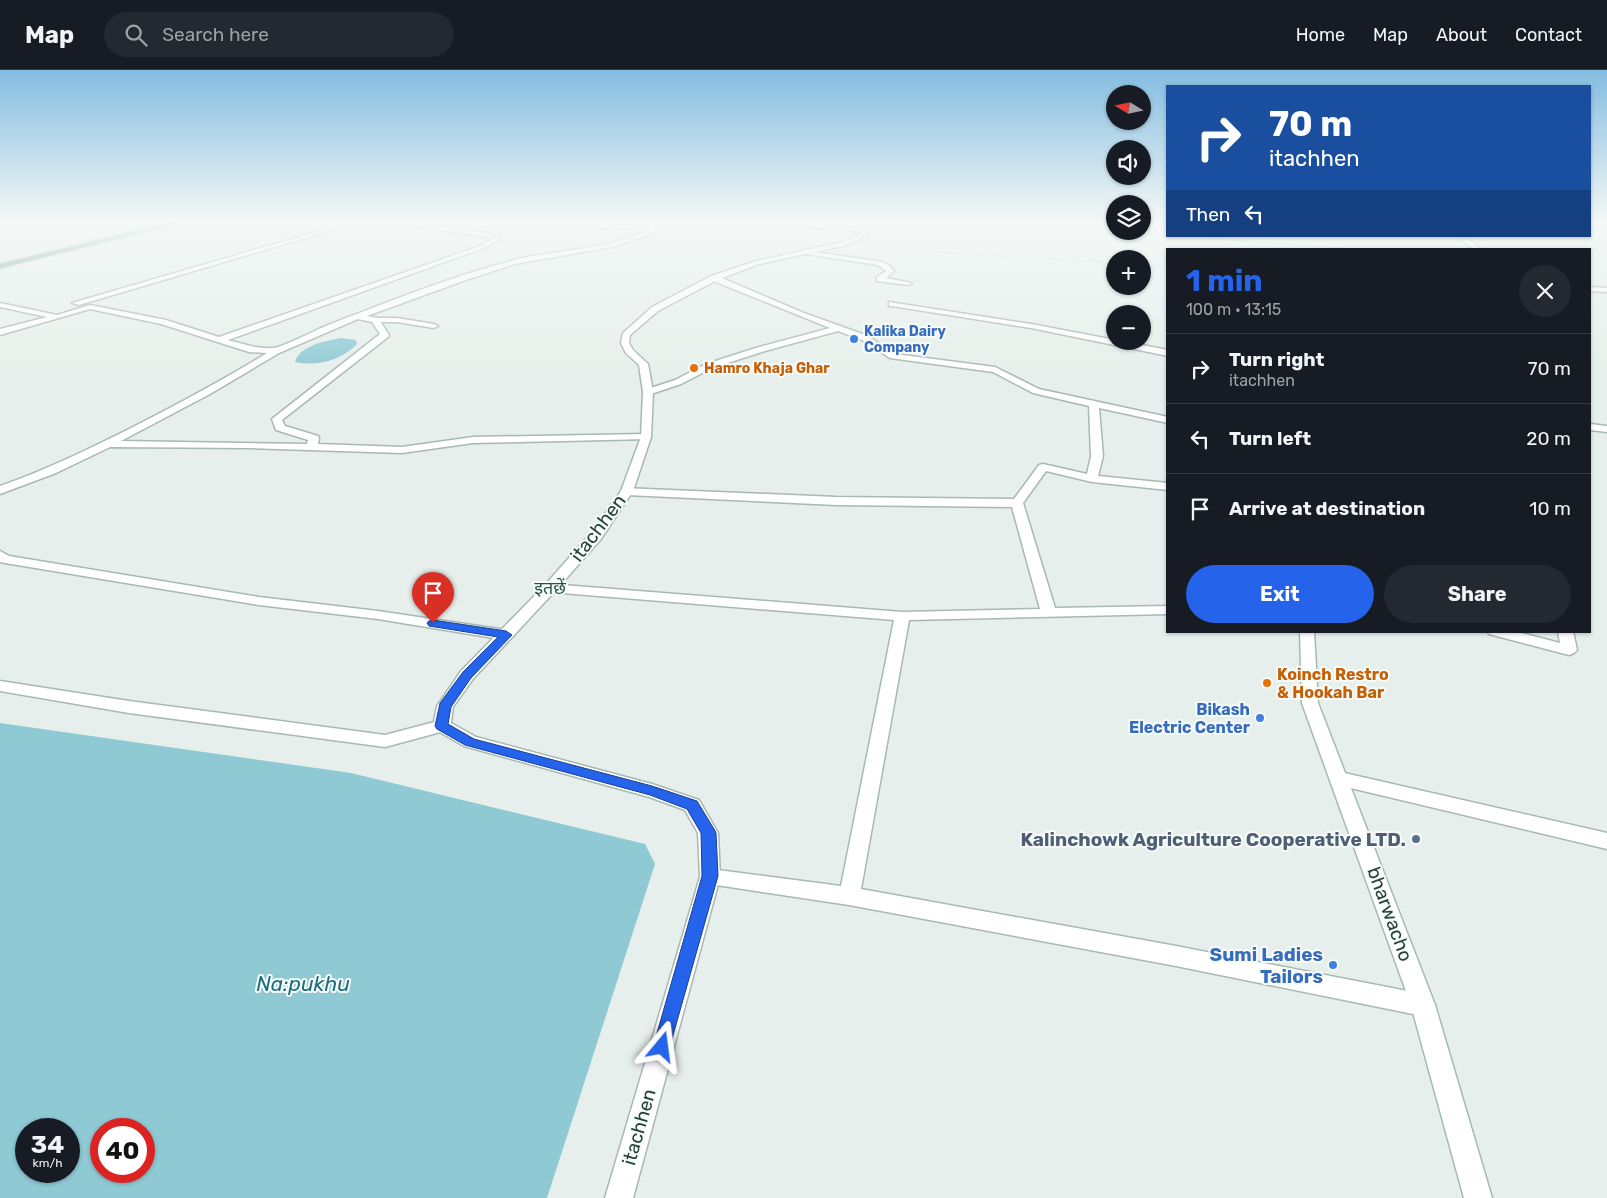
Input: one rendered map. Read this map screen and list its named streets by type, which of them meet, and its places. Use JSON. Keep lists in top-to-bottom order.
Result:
{
  "streets": {
    "street": ["itachhen", "bharwacho"]
  },
  "districts": ["इतछें"],
  "water": ["Na:pukhu"],
  "places": [
    "Kalika Dairy Company",
    "Hamro Khaja Ghar",
    "Koinch Restro & Hookah Bar",
    "Bikash Electric Center",
    "Kalinchowk Agriculture Cooperative LTD.",
    "Sumi Ladies Tailors"
  ],
  "north": "left",
  "page": {
    "header": "Map",
    "search": "Search here",
    "nav": [
      "Home",
      "Map",
      "About",
      "Contact"
    ],
    "map_buttons": ["+", "−"],
    "turn": ["70 m", "itachhen"],
    "then": "Then",
    "heading": ["1 min", "100 m · 13:15"],
    "list": [
      {
        "name": "Turn right",
        "note": "itachhen",
        "value": "70 m"
      },
      {
        "name": "Turn left",
        "value": "20 m"
      },
      {
        "name": "Arrive at destination",
        "value": "10 m"
      }
    ],
    "buttons": ["Exit", "Share"],
    "speed": "34 km/h",
    "limit": "40"
  }
}
